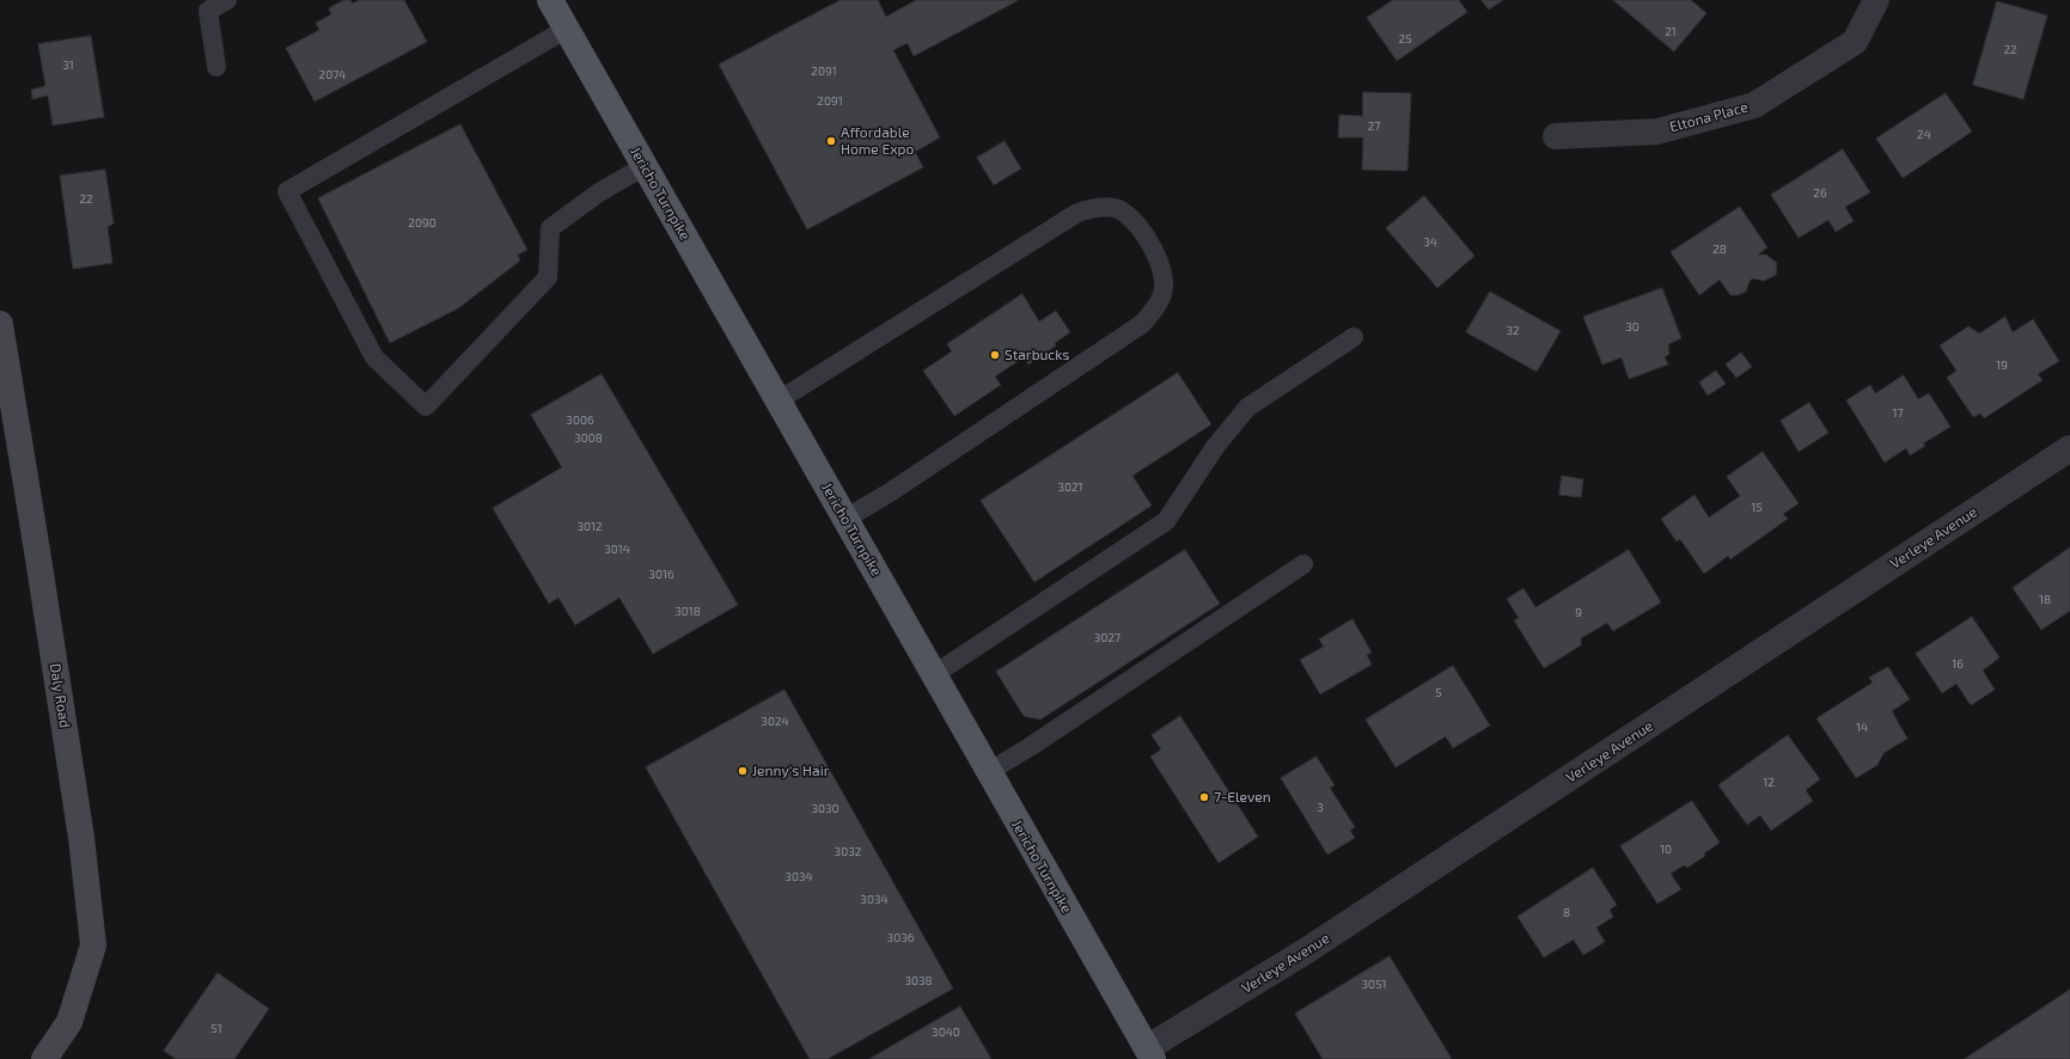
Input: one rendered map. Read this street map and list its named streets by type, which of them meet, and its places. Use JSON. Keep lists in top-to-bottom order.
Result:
{
  "streets": {
    "main road": ["Jericho Turnpike"],
    "street": ["Eltona Place", "Verleye Avenue", "Daly Road"]
  },
  "crossings": [
    ["Jericho Turnpike", "Verleye Avenue"]
  ],
  "places": [
    "Affordable Home Expo",
    "Starbucks",
    "Jenny's Hair",
    "7-Eleven"
  ],
  "house_numbers": [
    "21",
    "25",
    "22",
    "31",
    "2091",
    "2074",
    "2091",
    "27",
    "24",
    "26",
    "22",
    "2090",
    "34",
    "28",
    "30",
    "32",
    "19",
    "17",
    "3006",
    "3008",
    "3021",
    "15",
    "3012",
    "3014",
    "3016",
    "18",
    "3018",
    "9",
    "3027",
    "16",
    "5",
    "3024",
    "14",
    "12",
    "3",
    "3030",
    "10",
    "3032",
    "3034",
    "3034",
    "8",
    "3036",
    "3038",
    "3051",
    "51",
    "3040"
  ]
}
